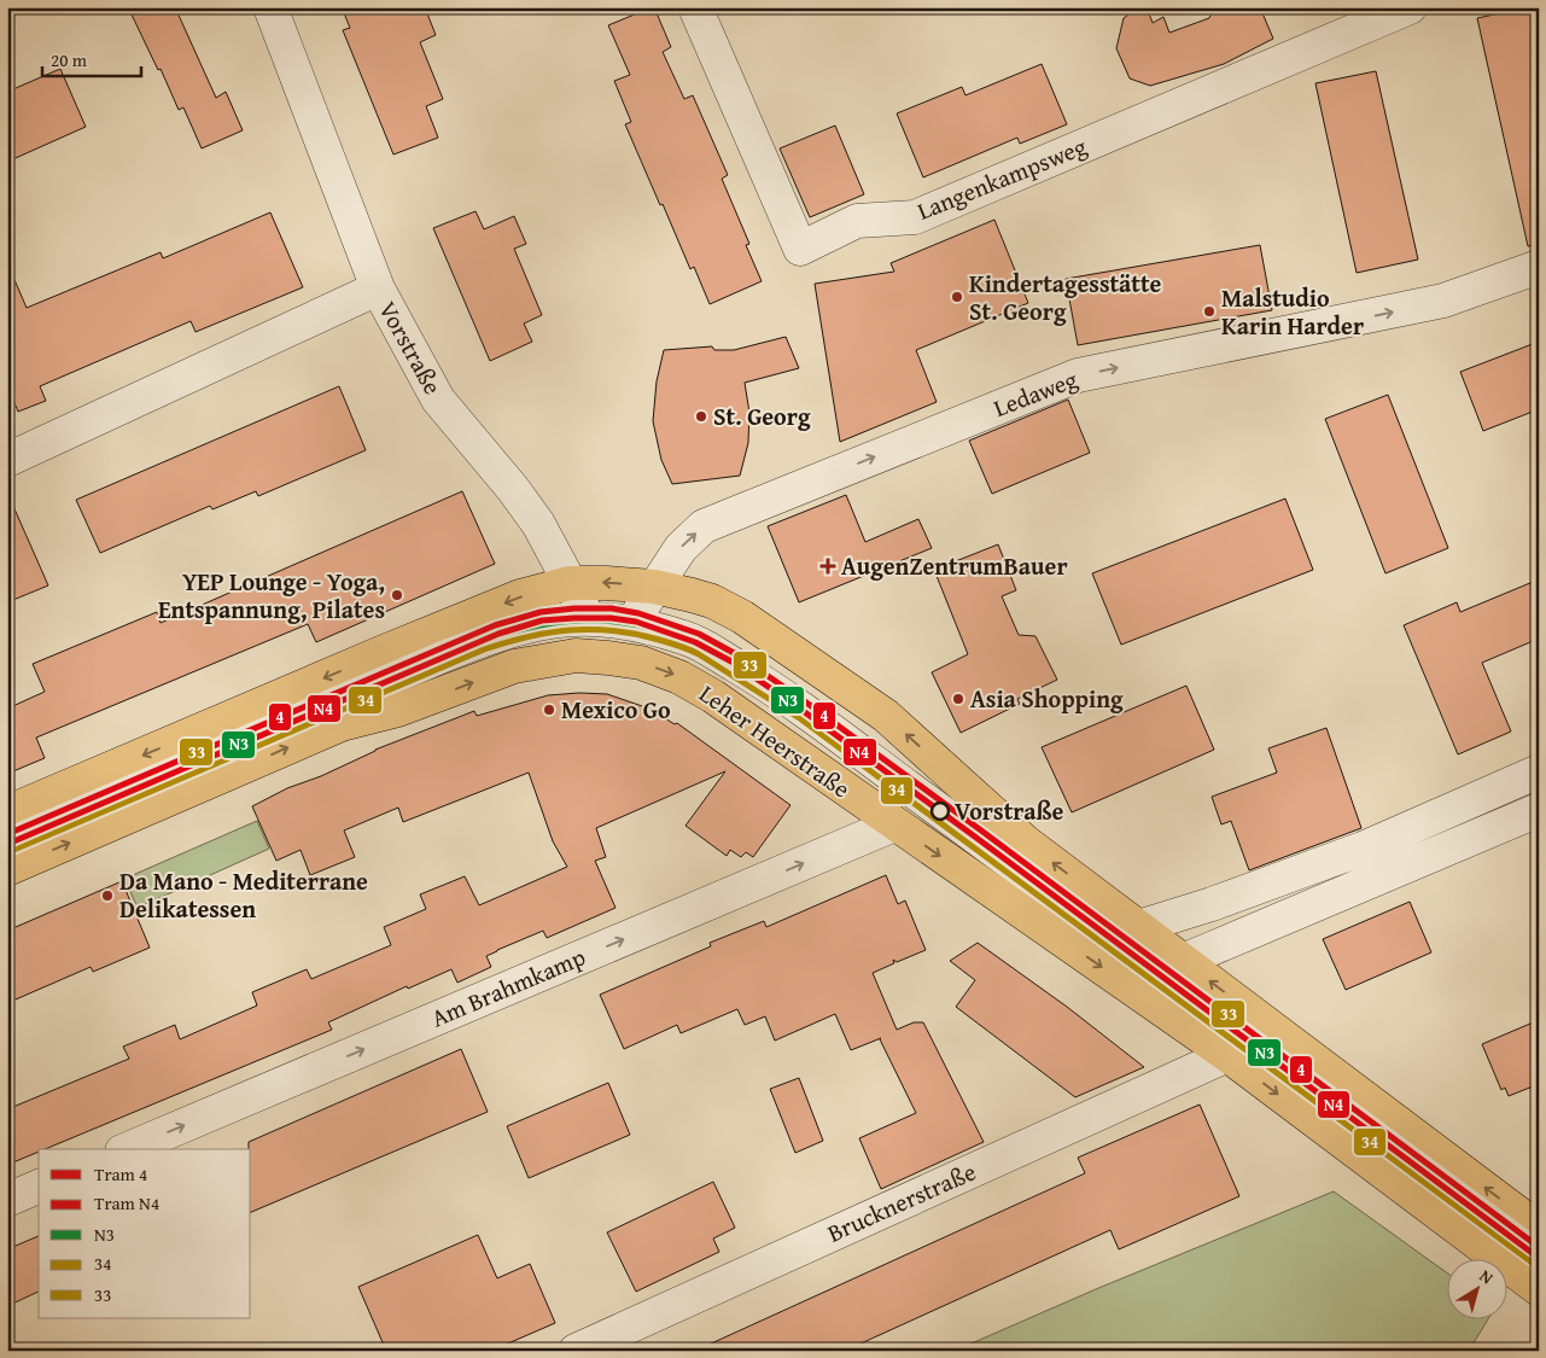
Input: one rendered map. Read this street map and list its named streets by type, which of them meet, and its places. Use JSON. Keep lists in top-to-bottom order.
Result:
{
  "streets": {
    "main road": ["Leher Heerstraße"],
    "street": [
      "Langenkampsweg",
      "Vorstraße",
      "Ledaweg",
      "Am Brahmkamp",
      "Brucknerstraße"
    ]
  },
  "crossings": [
    ["Vorstraße", "Ledaweg"],
    ["Vorstraße", "Leher Heerstraße"],
    ["Ledaweg", "Leher Heerstraße"],
    ["Leher Heerstraße", "Am Brahmkamp"],
    ["Leher Heerstraße", "Brucknerstraße"]
  ],
  "one_way": ["Ledaweg", "Am Brahmkamp"],
  "places": {
    "other": [
      "Kindertagesstätte St. Georg",
      "Malstudio Karin Harder",
      "St. Georg",
      "YEP Lounge - Yoga, Entspannung, Pilates",
      "Asia Shopping",
      "Mexico Go",
      "Vorstraße",
      "Da Mano - Mediterrane Delikatessen"
    ],
    "health": ["AugenZentrumBauer"]
  },
  "lines": [
    "tram line 4",
    "transit line 33",
    "tram line N4",
    "transit line N3",
    "transit line 34"
  ],
  "legend": [
    "Tram 4",
    "Tram N4",
    "N3",
    "34",
    "33"
  ],
  "scale_bar": "20 m",
  "north": "top right"
}
